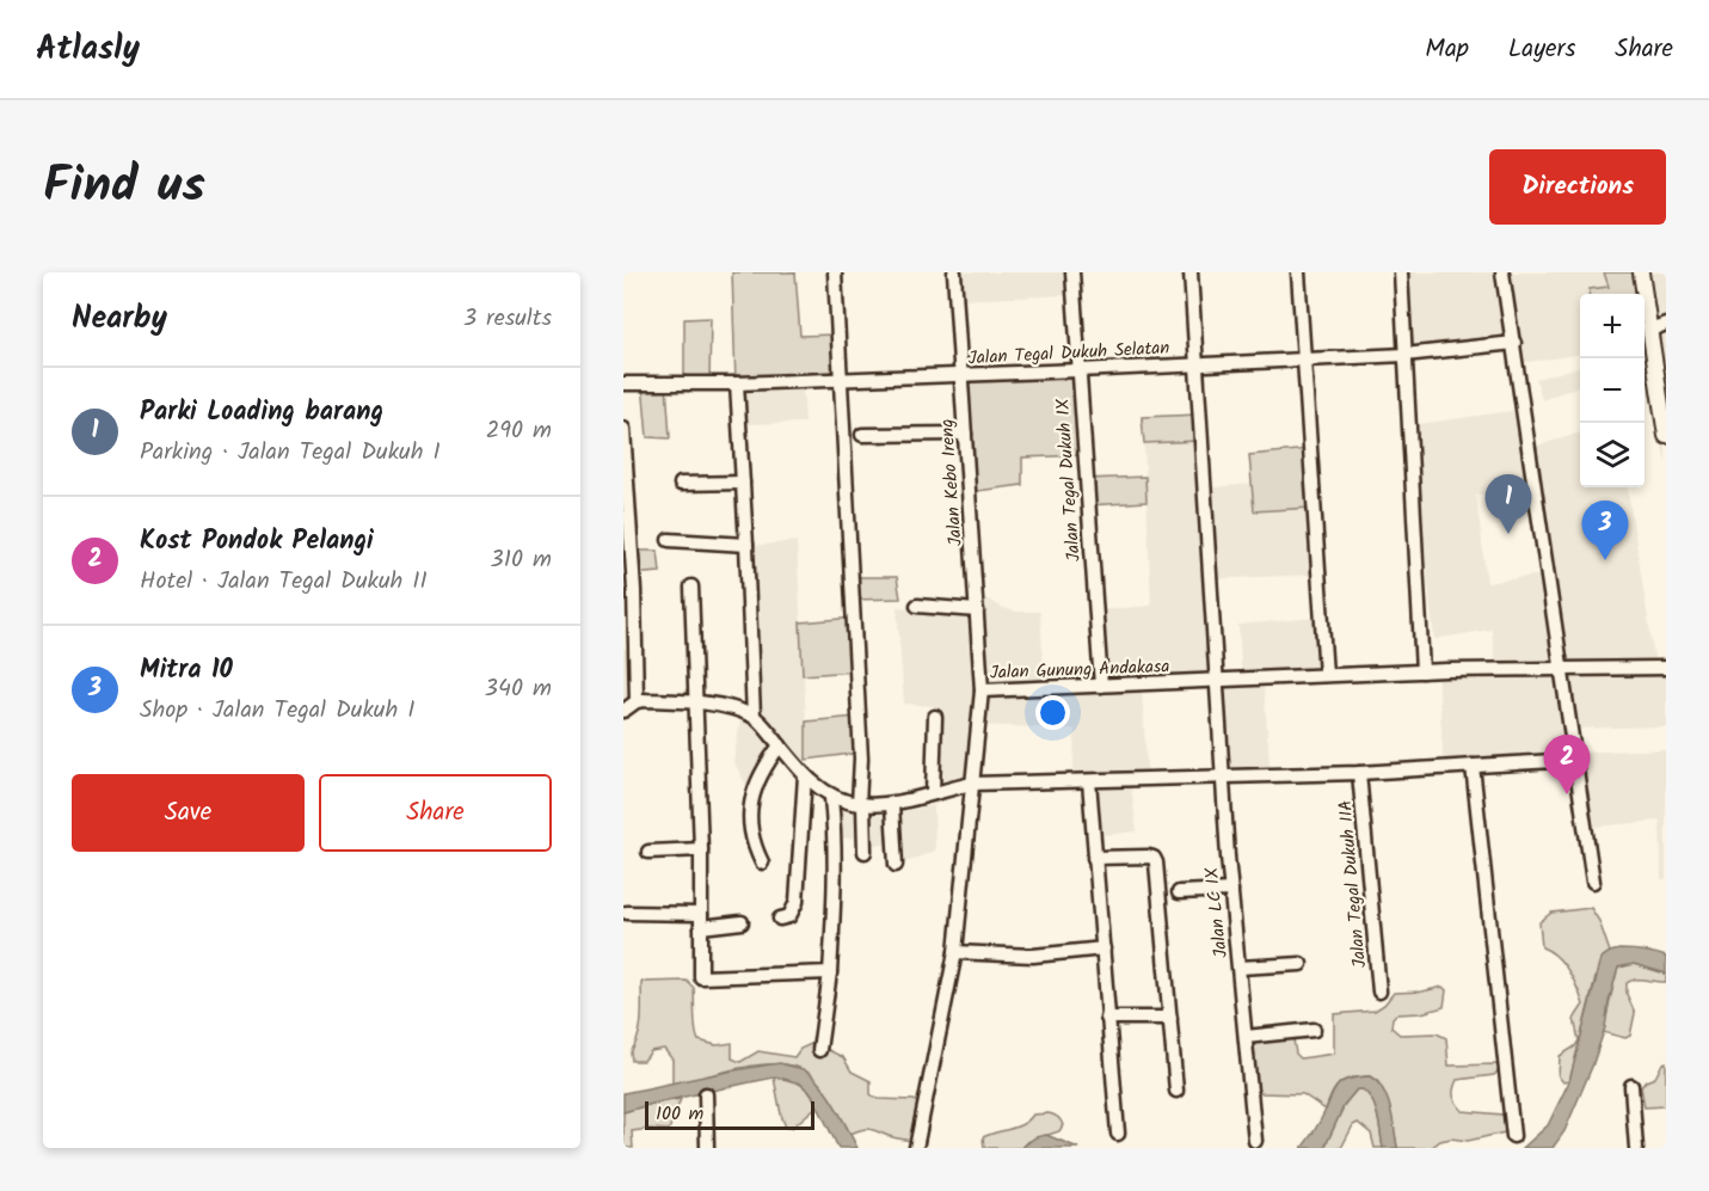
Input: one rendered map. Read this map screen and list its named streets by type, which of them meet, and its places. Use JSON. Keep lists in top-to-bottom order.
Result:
{
  "streets": {
    "street": [
      "Jalan Tegal Dukuh Selatan",
      "Jalan Tegal Dukuh IX",
      "Jalan Kebo Ireng",
      "Jalan Gunung Andakasa",
      "Jalan Tegal Dukuh IIA",
      "Jalan LC IX"
    ]
  },
  "crossings": [
    ["Jalan Tegal Dukuh Selatan", "Jalan Tegal Dukuh IX"],
    ["Jalan Tegal Dukuh Selatan", "Jalan Kebo Ireng"],
    ["Jalan Tegal Dukuh Selatan", "Jalan LC IX"],
    ["Jalan Tegal Dukuh IX", "Jalan Gunung Andakasa"],
    ["Jalan Kebo Ireng", "Jalan Gunung Andakasa"],
    ["Jalan Gunung Andakasa", "Jalan LC IX"]
  ],
  "scale_bar": "100 m",
  "page": {
    "header": "Atlasly",
    "nav": ["Map", "Layers", "Share"],
    "title": "Find us",
    "buttons": [
      "Directions",
      ["Save", "Share"]
    ],
    "heading": ["Nearby", "3 results"],
    "map_buttons": ["+", "−"],
    "list": [
      {
        "mark": "1",
        "name": "Parki Loading barang",
        "note": "Parking · Jalan Tegal Dukuh I",
        "value": "290 m"
      },
      {
        "mark": "2",
        "name": "Kost Pondok Pelangi",
        "note": "Hotel · Jalan Tegal Dukuh II",
        "value": "310 m"
      },
      {
        "mark": "3",
        "name": "Mitra 10",
        "note": "Shop · Jalan Tegal Dukuh I",
        "value": "340 m"
      }
    ],
    "pins": ["1", "3", "2"],
    "scale": "100 m"
  }
}
